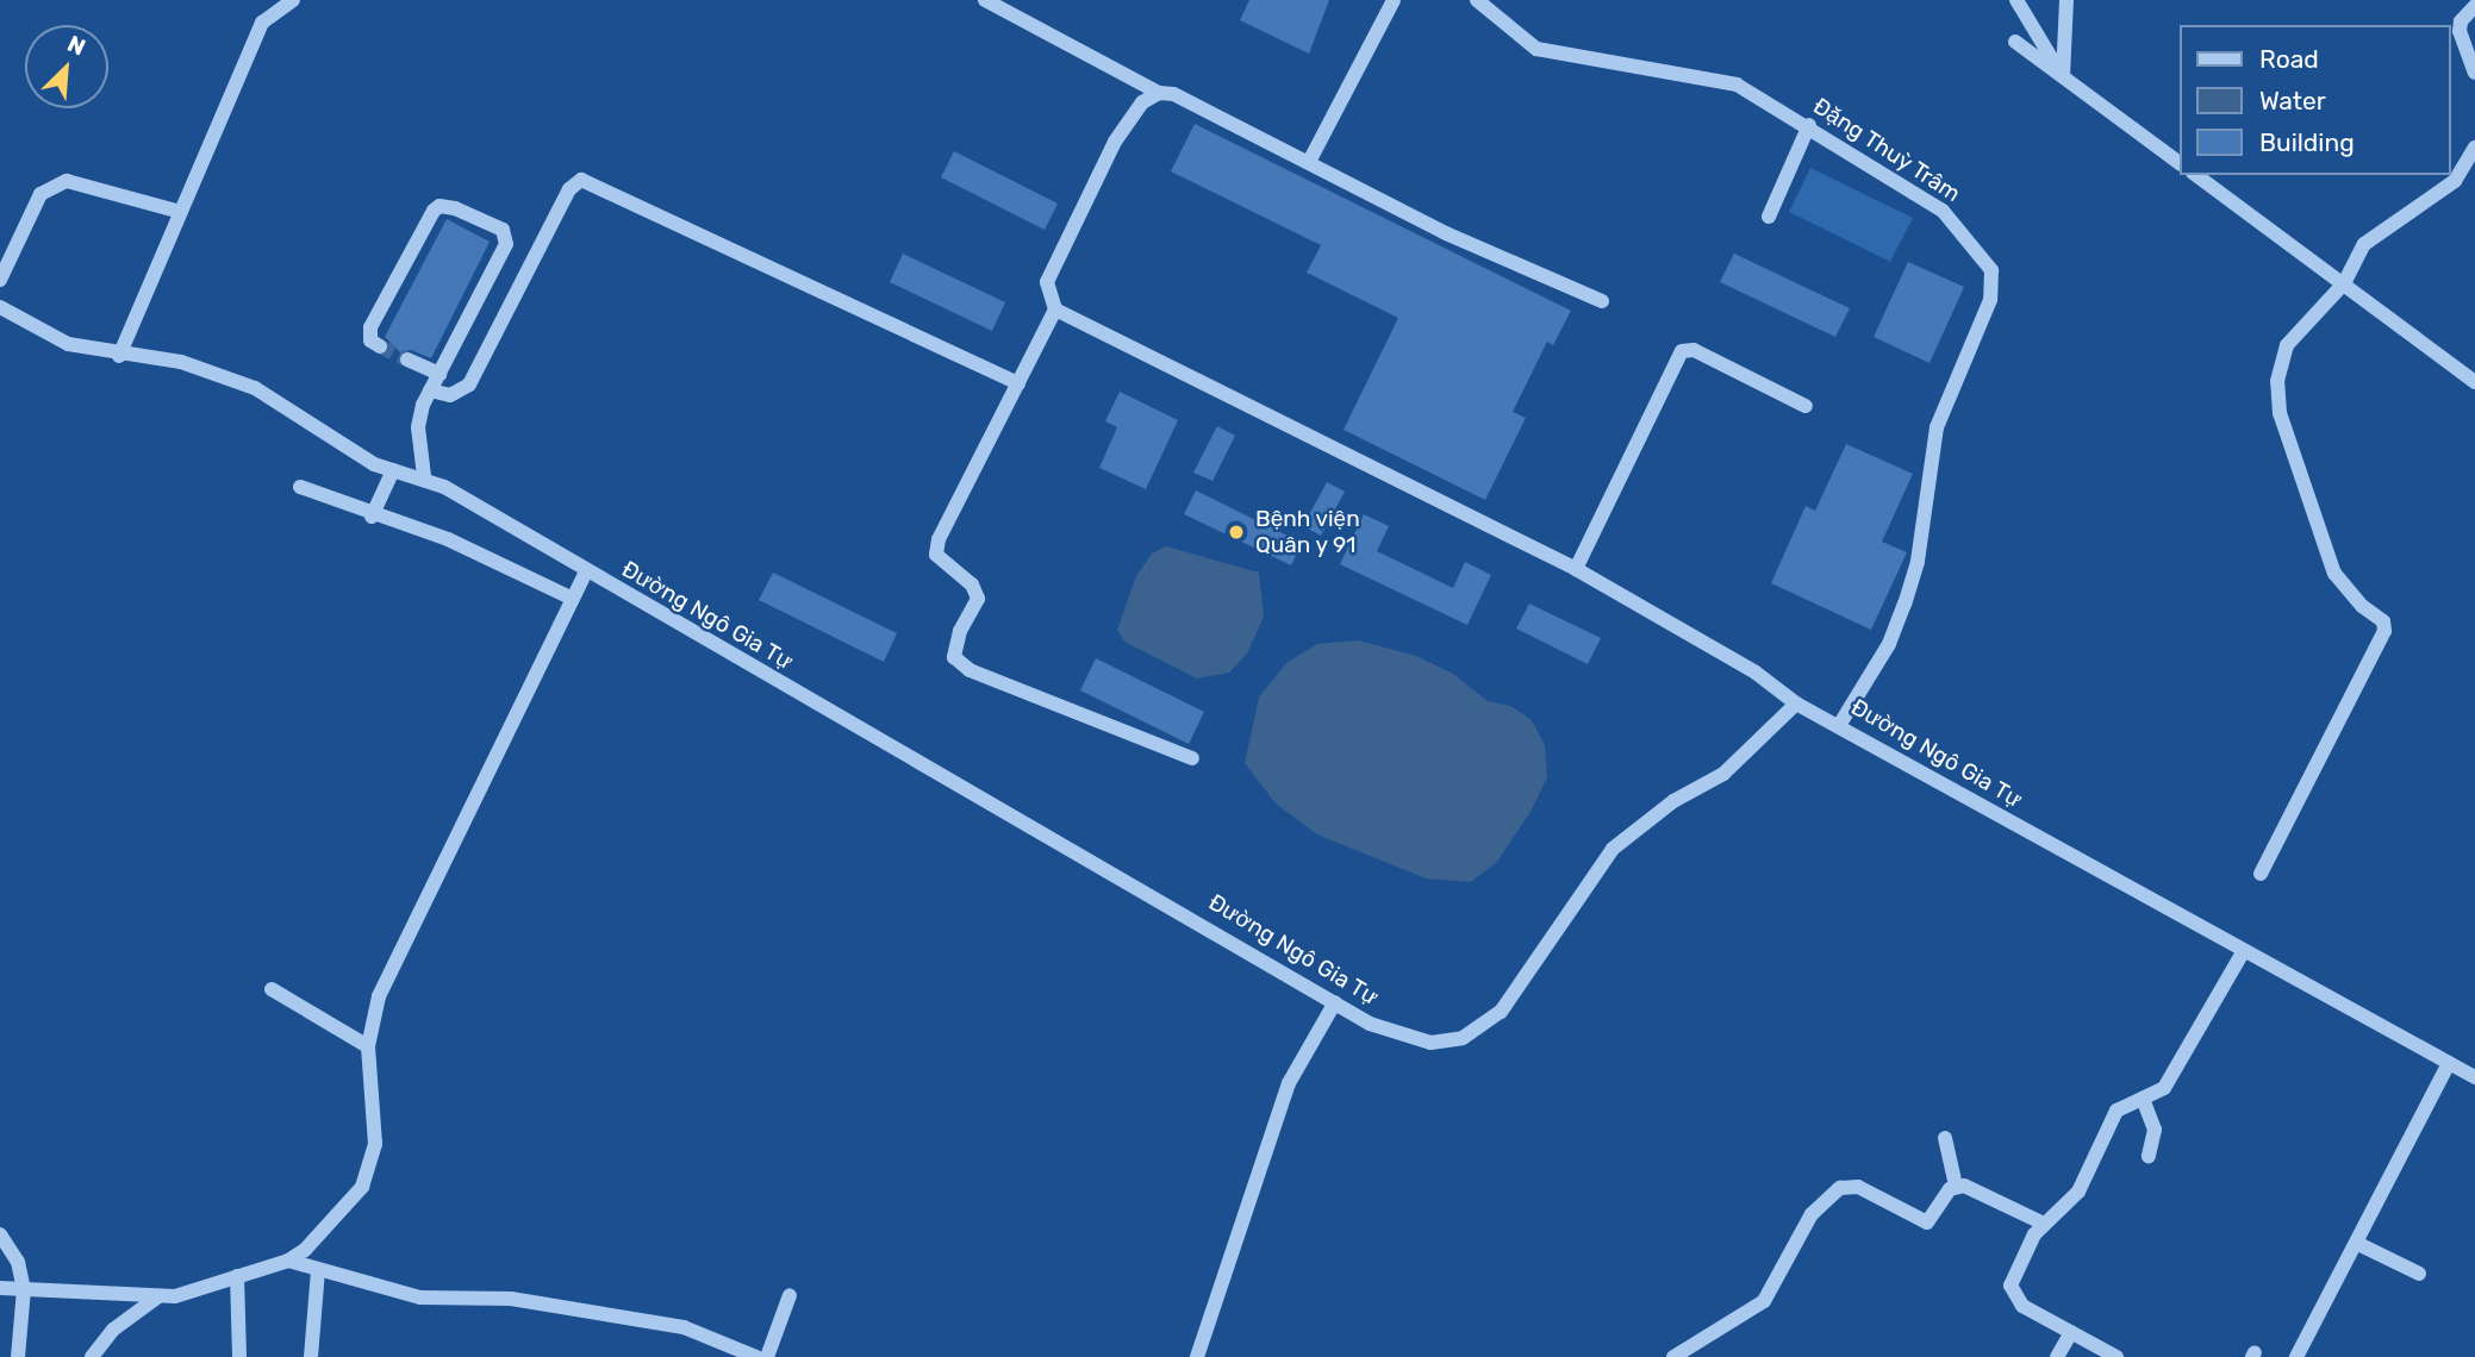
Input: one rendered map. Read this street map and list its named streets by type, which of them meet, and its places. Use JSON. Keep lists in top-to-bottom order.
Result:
{
  "streets": {
    "street": ["Đặng Thuỳ Trâm", "Đường Ngô Gia Tự"]
  },
  "crossings": [
    ["Đặng Thuỳ Trâm", "Đường Ngô Gia Tự"]
  ],
  "places": ["Bệnh viện Quân y 91"],
  "legend": ["Road", "Water", "Building"],
  "north": "top right"
}
